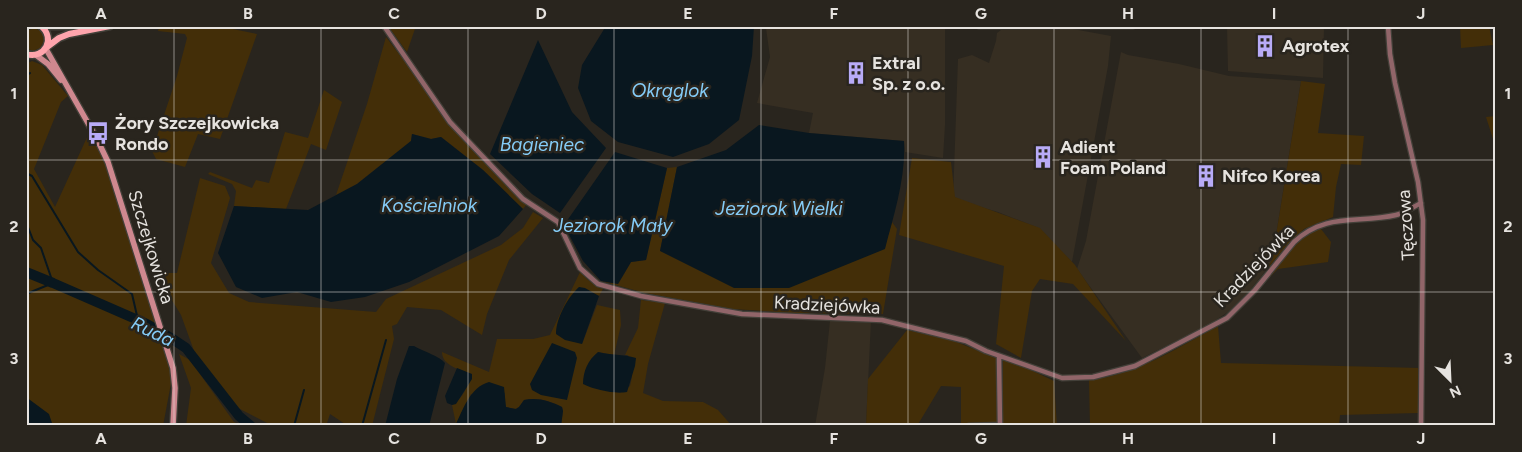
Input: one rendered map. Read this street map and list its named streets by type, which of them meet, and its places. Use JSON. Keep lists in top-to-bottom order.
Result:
{
  "streets": {
    "main road": ["Szczejkowicka"],
    "street": ["Tęczowa", "Kradziejówka"]
  },
  "crossings": [
    ["Tęczowa", "Kradziejówka"]
  ],
  "water": [
    "Okrąglok",
    "Bagieniec",
    "Kościelniok",
    "Jeziorok Wielki",
    "Jeziorok Mały",
    "Ruda"
  ],
  "places": {
    "building": [
      "Agrotex",
      "Extral Sp. z o.o.",
      "Adient Foam Poland",
      "Nifco Korea"
    ],
    "bus stop": ["Żory Szczejkowicka Rondo"]
  },
  "north": "bottom right",
  "grid": {
    "columns": [
      "A",
      "B",
      "C",
      "D",
      "E",
      "F",
      "G",
      "H",
      "I",
      "J"
    ],
    "rows": ["1", "2", "3"]
  }
}
